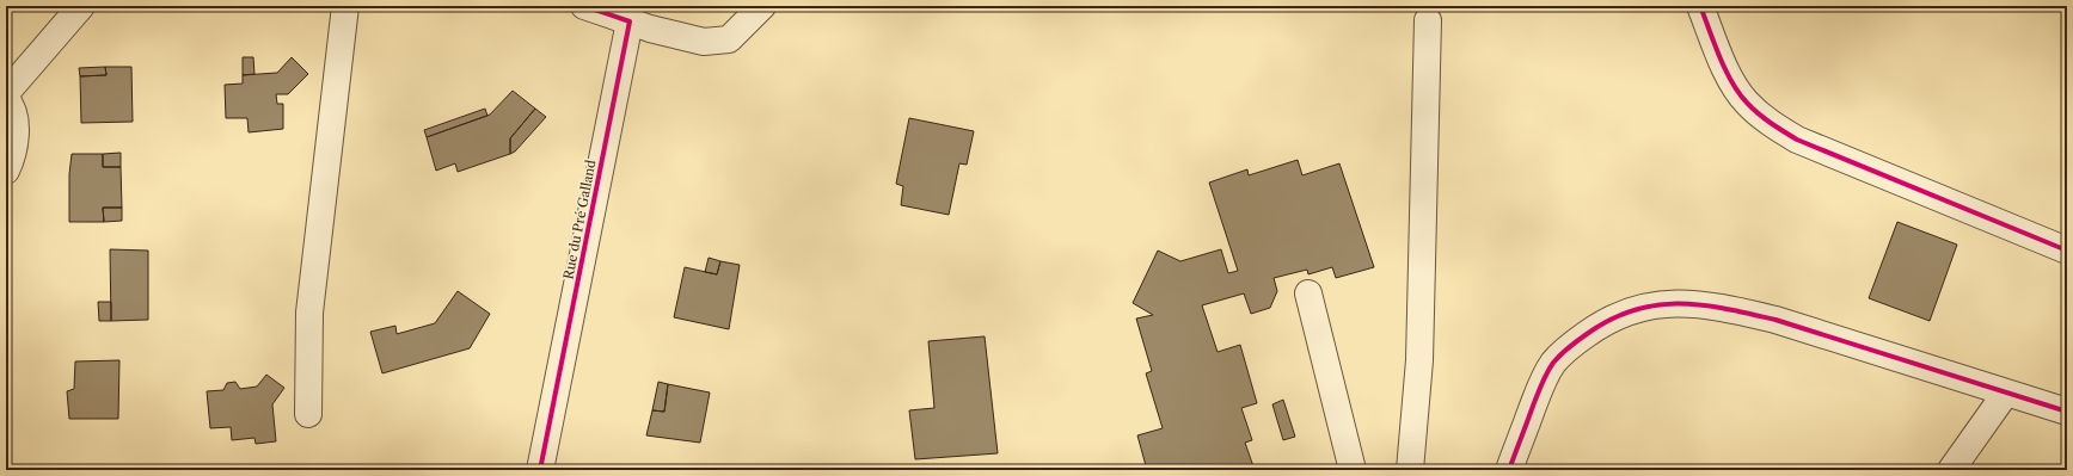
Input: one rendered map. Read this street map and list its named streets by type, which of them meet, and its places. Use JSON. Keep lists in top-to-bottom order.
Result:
{
  "streets": {
    "street": ["Rue du Pré Galland"]
  }
}
